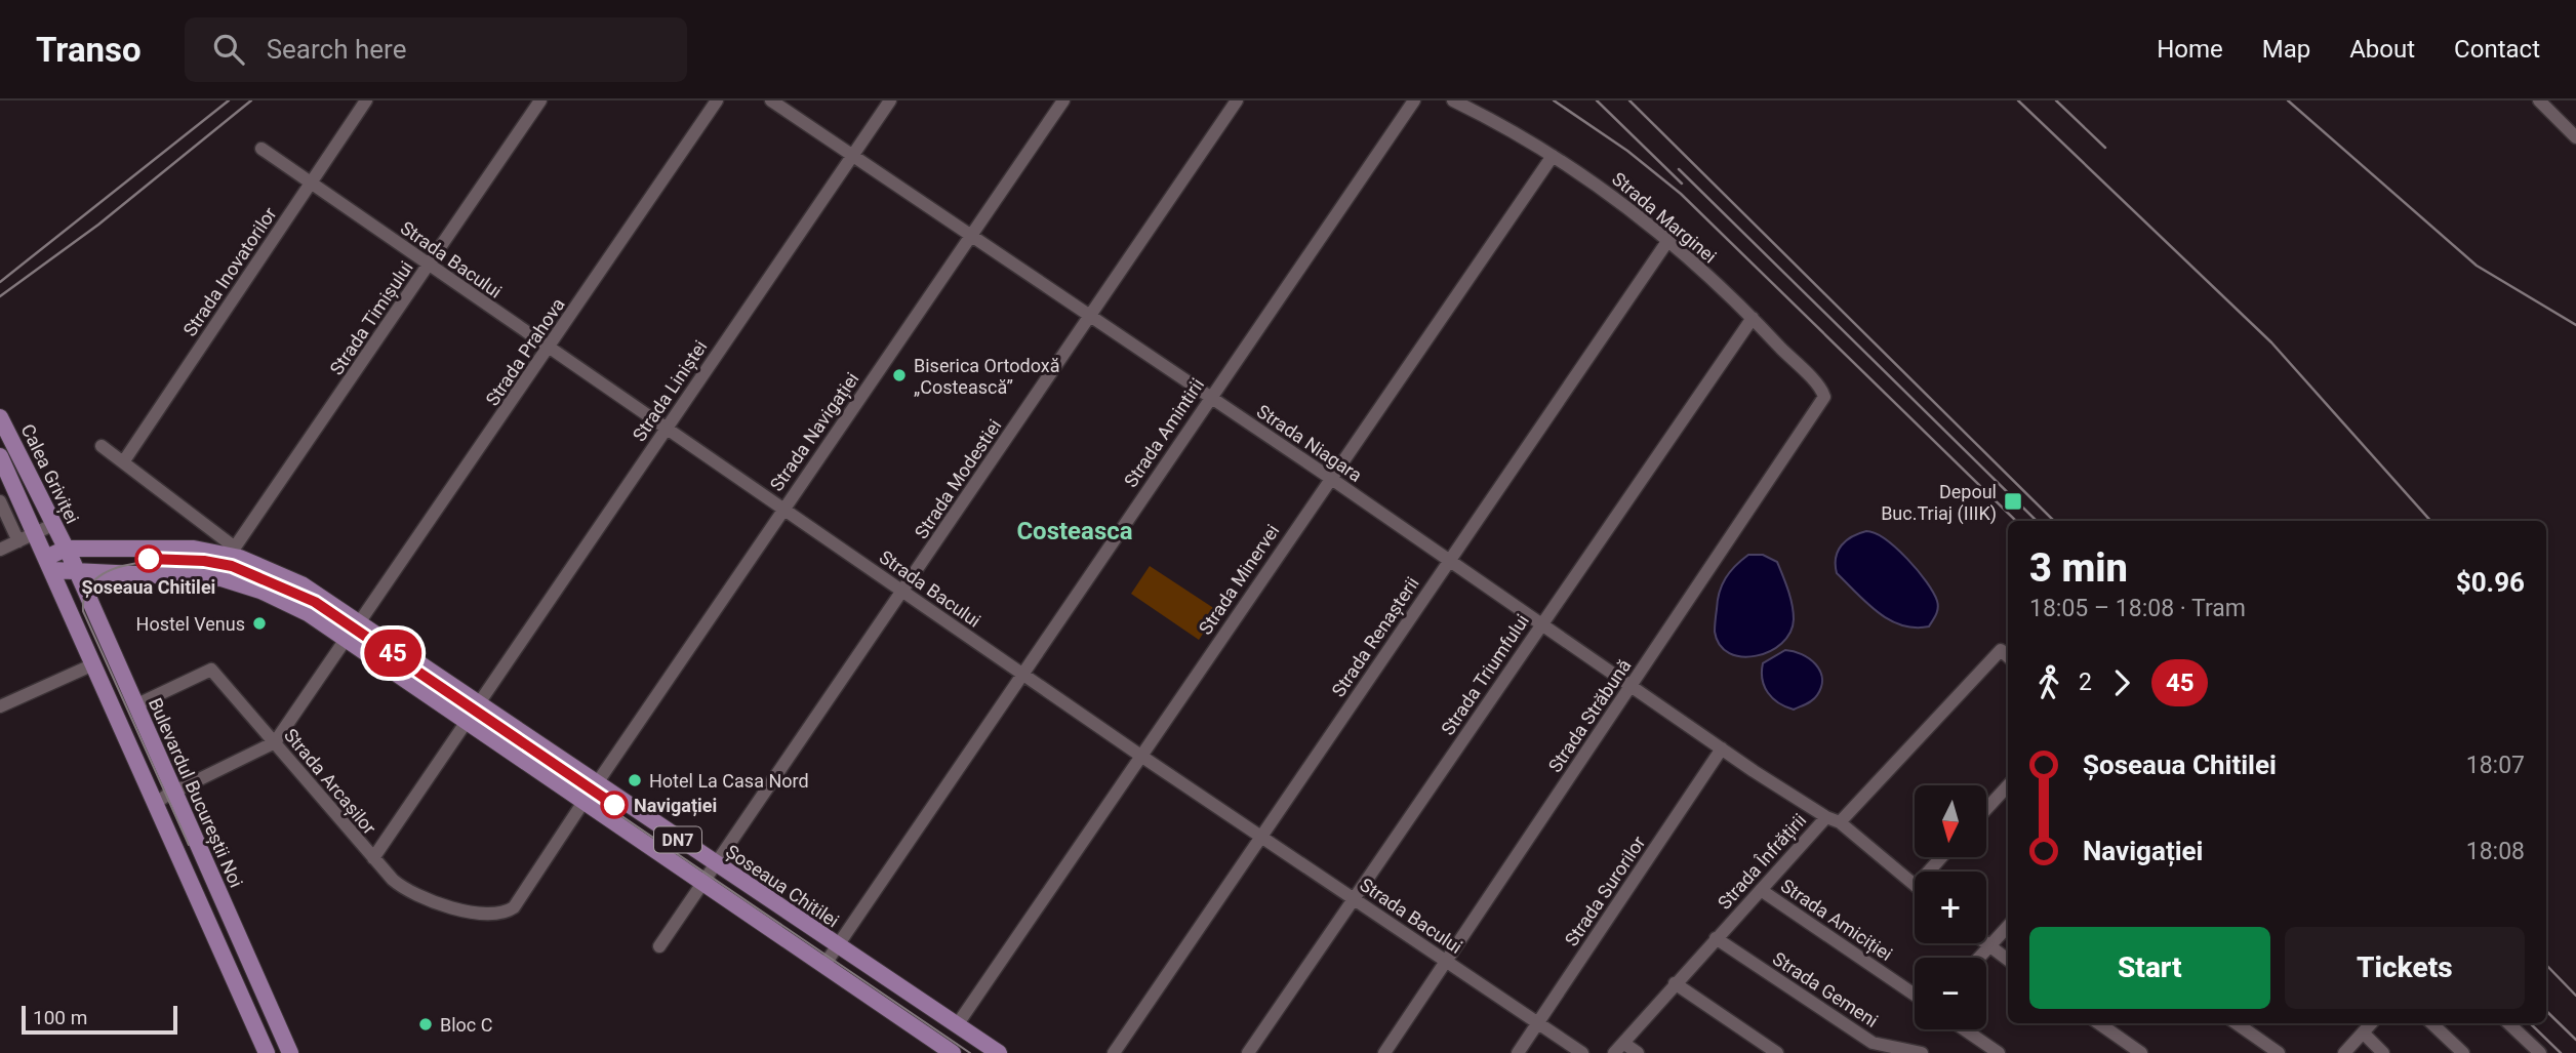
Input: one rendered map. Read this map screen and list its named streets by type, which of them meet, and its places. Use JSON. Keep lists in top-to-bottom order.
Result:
{
  "streets": {
    "main road": [
      "Calea Griviței",
      "Bulevardul Bucureștii Noi",
      "DN7",
      "Șoseaua Chitilei"
    ],
    "street": [
      "Strada Marginei",
      "Strada Bacului",
      "Strada Inovatorilor",
      "Strada Timișului",
      "Strada Prahova",
      "Strada Liniștei",
      "Strada Navigației",
      "Strada Amintirii",
      "Strada Niagara",
      "Strada Modestiei",
      "Strada Minervei",
      "Strada Renașterii",
      "Strada Triumfului",
      "Strada Străbună",
      "Strada Arcașilor",
      "Strada Înfrățirii",
      "Strada Surorilor",
      "Strada Amiciției",
      "Strada Gemeni"
    ]
  },
  "crossings": [
    ["Strada Marginei", "Strada Minervei"],
    ["Strada Marginei", "Strada Renașterii"],
    ["Strada Marginei", "Strada Triumfului"],
    ["Strada Marginei", "Strada Străbună"],
    ["Strada Bacului", "Strada Inovatorilor"],
    ["Strada Bacului", "Strada Timișului"],
    ["Strada Bacului", "Strada Prahova"],
    ["Strada Bacului", "Strada Liniștei"],
    ["Strada Bacului", "Strada Navigației"],
    ["Strada Bacului", "Strada Amintirii"],
    ["Strada Bacului", "Strada Modestiei"],
    ["Strada Bacului", "Strada Minervei"],
    ["Strada Bacului", "Strada Renașterii"],
    ["Strada Bacului", "Strada Triumfului"],
    ["Strada Bacului", "Strada Străbună"],
    ["Strada Bacului", "Strada Surorilor"],
    ["Strada Inovatorilor", "Șoseaua Chitilei"],
    ["Strada Timișului", "Șoseaua Chitilei"],
    ["Strada Prahova", "Șoseaua Chitilei"],
    ["Strada Liniștei", "Strada Niagara"],
    ["Strada Liniștei", "DN7"],
    ["Strada Liniștei", "Șoseaua Chitilei"],
    ["Strada Navigației", "Strada Niagara"],
    ["Strada Navigației", "Șoseaua Chitilei"],
    ["Strada Amintirii", "Strada Niagara"],
    ["Strada Amintirii", "DN7"],
    ["Strada Amintirii", "Șoseaua Chitilei"],
    ["Strada Niagara", "Strada Modestiei"],
    ["Strada Niagara", "Strada Minervei"],
    ["Strada Niagara", "Strada Renașterii"],
    ["Strada Niagara", "Strada Triumfului"],
    ["Strada Niagara", "Strada Străbună"],
    ["Strada Niagara", "Strada Înfrățirii"],
    ["Strada Niagara", "Strada Surorilor"],
    ["Calea Griviței", "Bulevardul Bucureștii Noi"],
    ["Calea Griviței", "DN7"],
    ["Calea Griviței", "Șoseaua Chitilei"],
    ["Strada Modestiei", "DN7"],
    ["Strada Modestiei", "Șoseaua Chitilei"],
    ["Strada Minervei", "Șoseaua Chitilei"],
    ["Strada Arcașilor", "Bulevardul Bucureștii Noi"],
    ["Strada Arcașilor", "DN7"],
    ["Bulevardul Bucureștii Noi", "DN7"],
    ["Bulevardul Bucureștii Noi", "Șoseaua Chitilei"],
    ["DN7", "Șoseaua Chitilei"],
    ["Strada Înfrățirii", "Strada Amiciției"],
    ["Strada Înfrățirii", "Strada Gemeni"]
  ],
  "districts": ["Costeasca"],
  "places": {
    "other": [
      "Biserica Ortodoxă „Costească”",
      "Șoseaua Chitilei",
      "Hostel Venus",
      "Hotel La Casa Nord",
      "Navigației",
      "Bloc C"
    ],
    "transit": ["Depoul Buc.Triaj (IIIK)"]
  },
  "lines": ["tram line 45"],
  "scale_bar": "100 m",
  "north": "bottom",
  "page": {
    "header": "Transo",
    "search": "Search here",
    "nav": [
      "Home",
      "Map",
      "About",
      "Contact"
    ],
    "on_map": "45",
    "heading": ["3 min", "18:05 – 18:08 · Tram", "$0.96"],
    "legs": ["2", "45"],
    "list": [
      {
        "name": "Șoseaua Chitilei",
        "value": "18:07"
      },
      {
        "name": "Navigației",
        "value": "18:08"
      }
    ],
    "map_buttons": ["+", "−"],
    "buttons": ["Start", "Tickets"],
    "scale": "100 m"
  }
}
